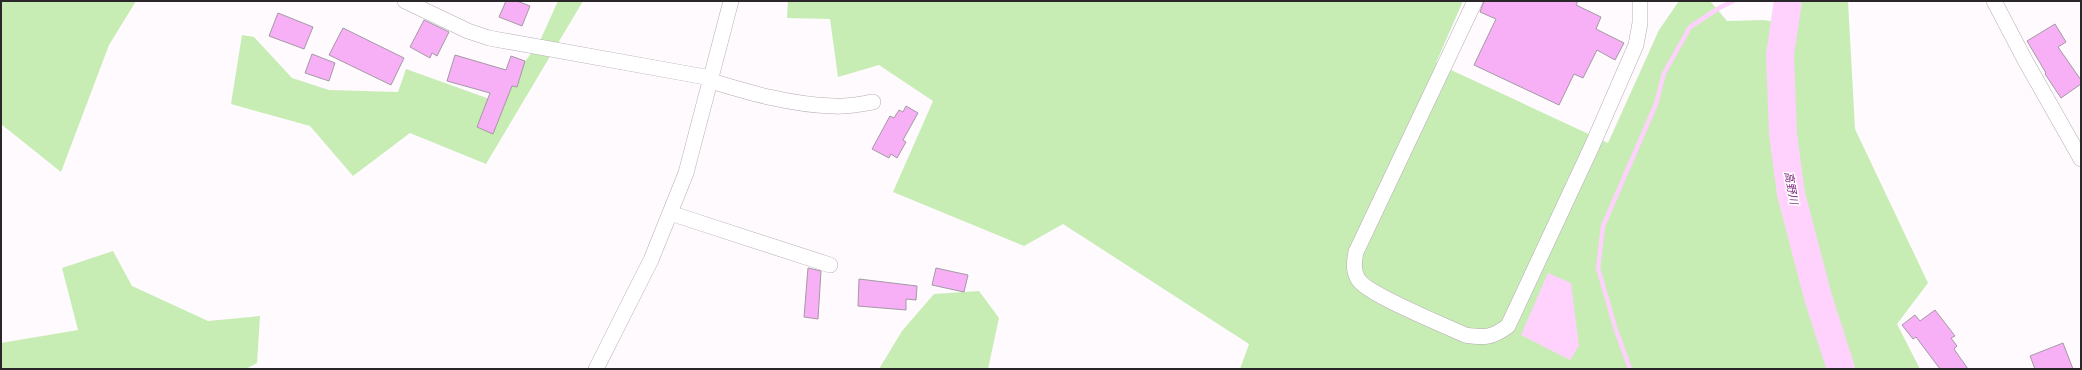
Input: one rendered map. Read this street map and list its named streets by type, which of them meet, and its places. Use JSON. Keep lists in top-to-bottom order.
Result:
{
  "water": ["高野川"]
}
